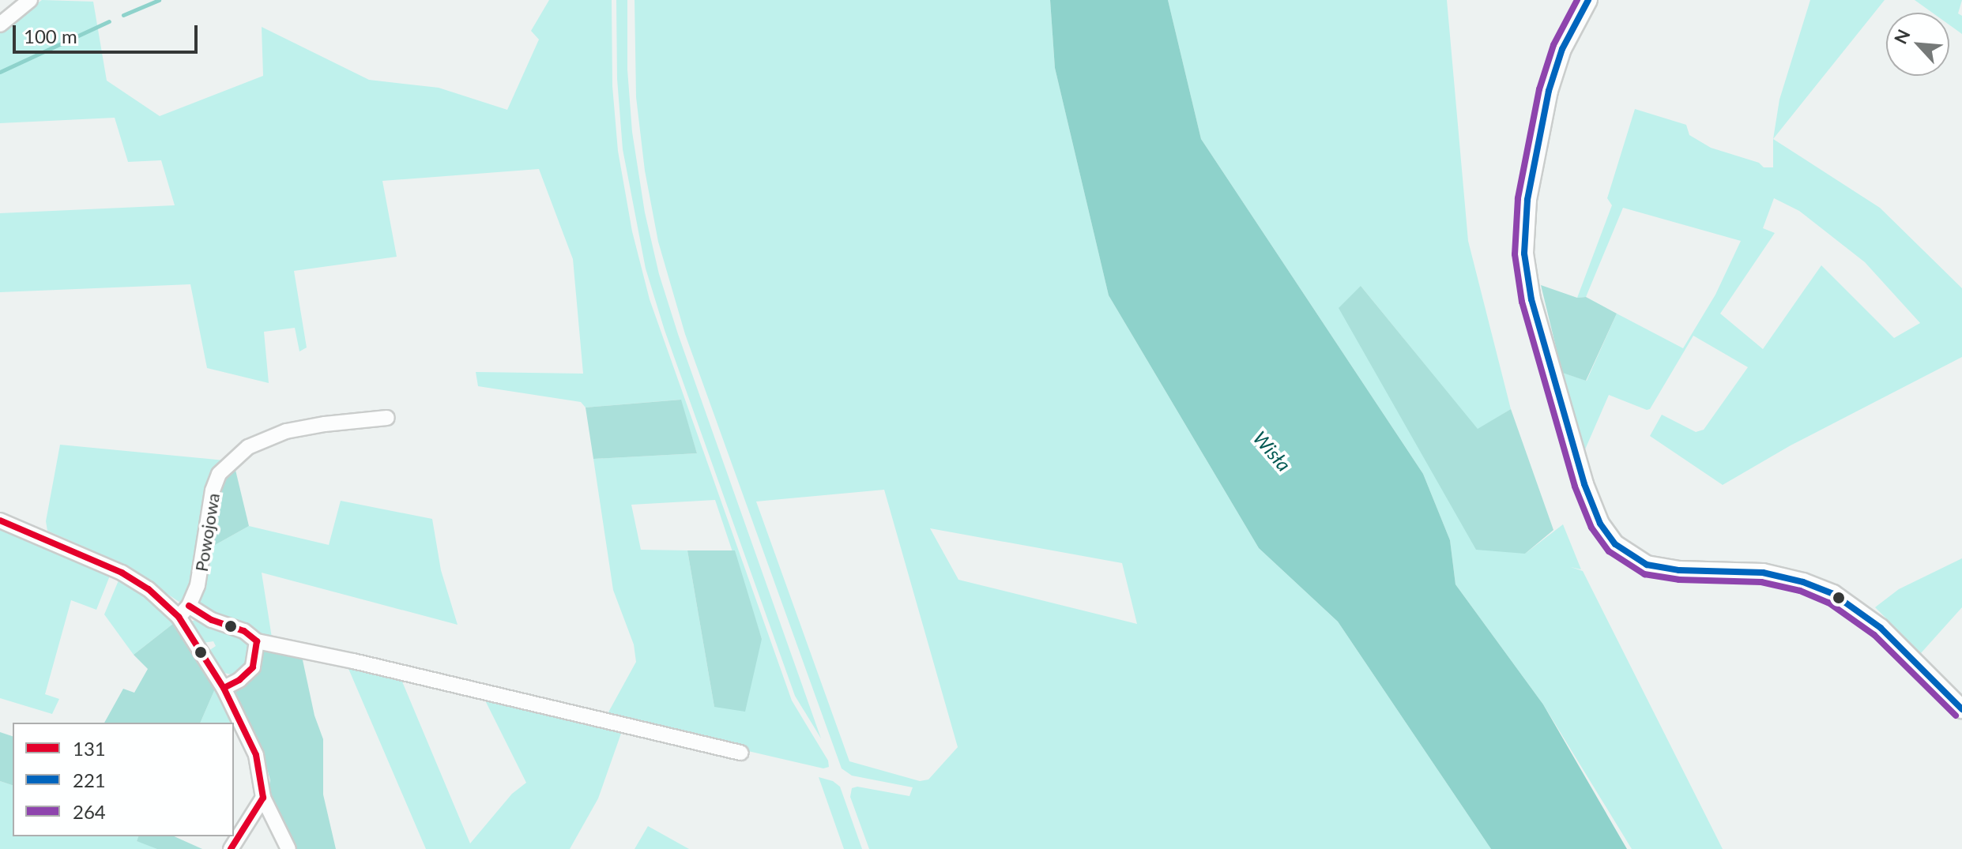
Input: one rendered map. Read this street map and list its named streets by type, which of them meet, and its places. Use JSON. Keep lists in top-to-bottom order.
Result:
{
  "streets": {
    "street": ["Powojowa"]
  },
  "water": ["Wisła"],
  "lines": ["transit line 221", "transit line 264", "transit line 131"],
  "legend": ["131", "221", "264"],
  "scale_bar": "100 m",
  "north": "top left"
}
